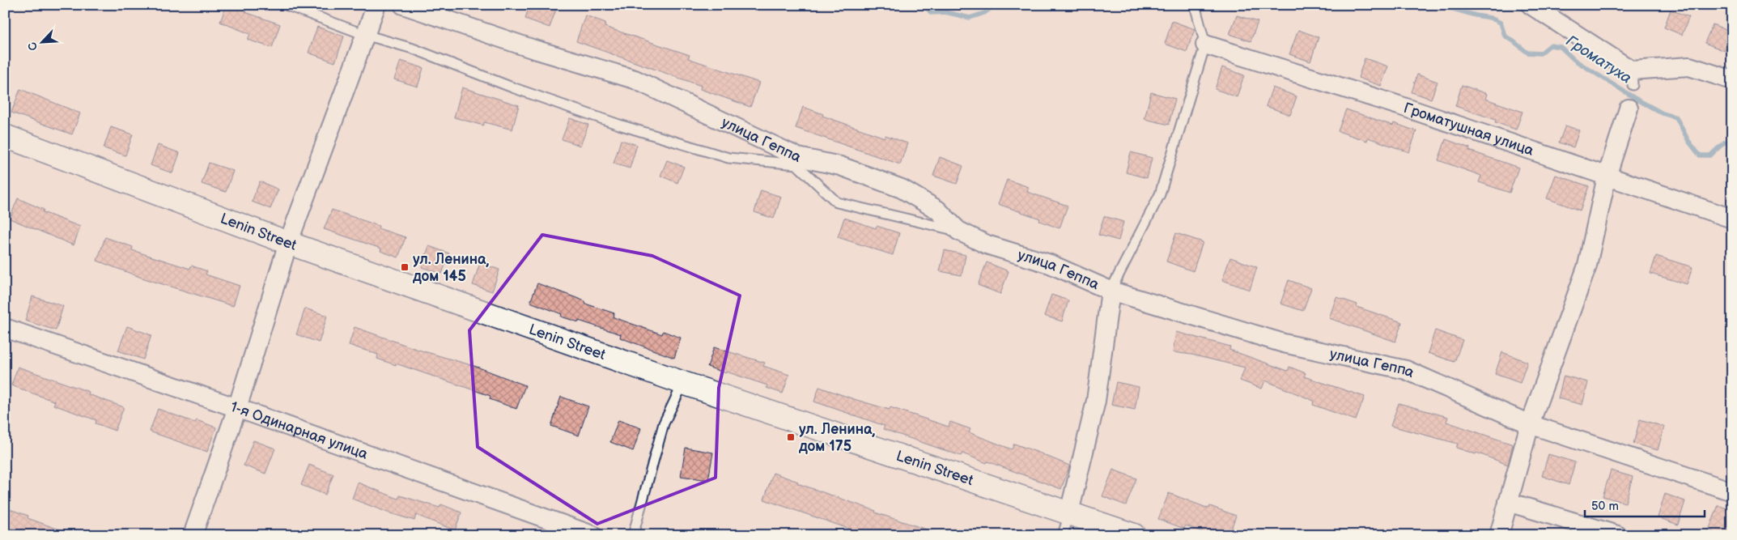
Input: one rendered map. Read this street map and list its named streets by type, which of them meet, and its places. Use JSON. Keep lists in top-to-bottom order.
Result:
{
  "streets": {
    "main road": ["Lenin Street"],
    "street": ["Громатушная улица", "улица Геппа", "1-я Одинарная улица"]
  },
  "water": ["Громатуха"],
  "places": {
    "transit": ["ул. Ленина, дом 145", "ул. Ленина, дом 175"]
  },
  "scale_bar": "50 m",
  "north": "bottom left"
}
